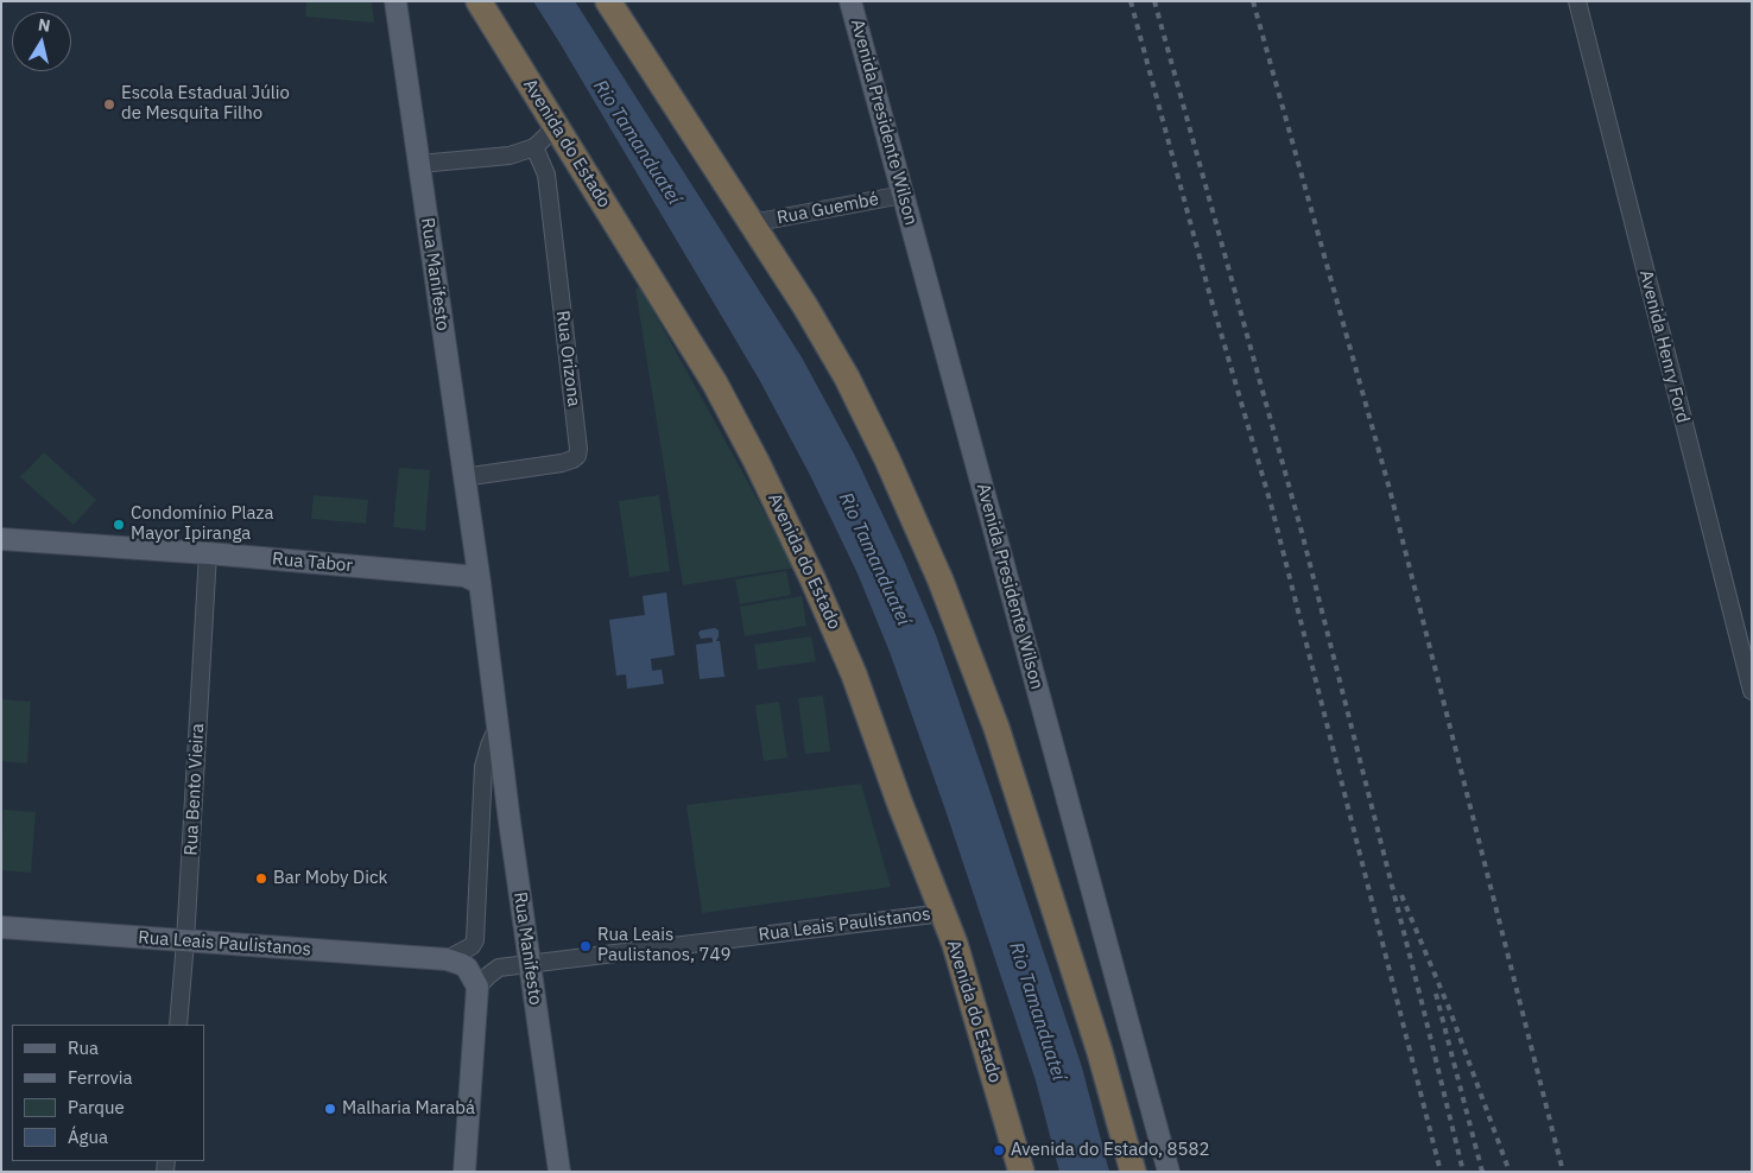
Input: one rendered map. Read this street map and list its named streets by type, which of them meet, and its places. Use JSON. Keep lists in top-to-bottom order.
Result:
{
  "streets": {
    "highway": ["Avenida do Estado"],
    "main road": [
      "Avenida Presidente Wilson",
      "Rua Manifesto",
      "Rua Tabor",
      "Rua Leais Paulistanos"
    ],
    "street": [
      "Rua Guembé",
      "Avenida Henry Ford",
      "Rua Orizona",
      "Rua Bento Vieira"
    ]
  },
  "crossings": [
    ["Avenida Presidente Wilson", "Rua Guembé"],
    ["Avenida do Estado", "Rua Leais Paulistanos"],
    ["Rua Manifesto", "Rua Orizona"],
    ["Rua Manifesto", "Rua Tabor"],
    ["Rua Manifesto", "Rua Leais Paulistanos"],
    ["Rua Tabor", "Rua Bento Vieira"],
    ["Rua Bento Vieira", "Rua Leais Paulistanos"]
  ],
  "water": ["Rio Tamanduateí"],
  "places": [
    "Escola Estadual Júlio de Mesquita Filho",
    "Condomínio Plaza Mayor Ipiranga",
    "Bar Moby Dick",
    "Rua Leais Paulistanos, 749",
    "Malharia Marabá",
    "Avenida do Estado, 8582"
  ],
  "legend": [
    "Rua",
    "Ferrovia",
    "Parque",
    "Água"
  ],
  "north": "top"
}
